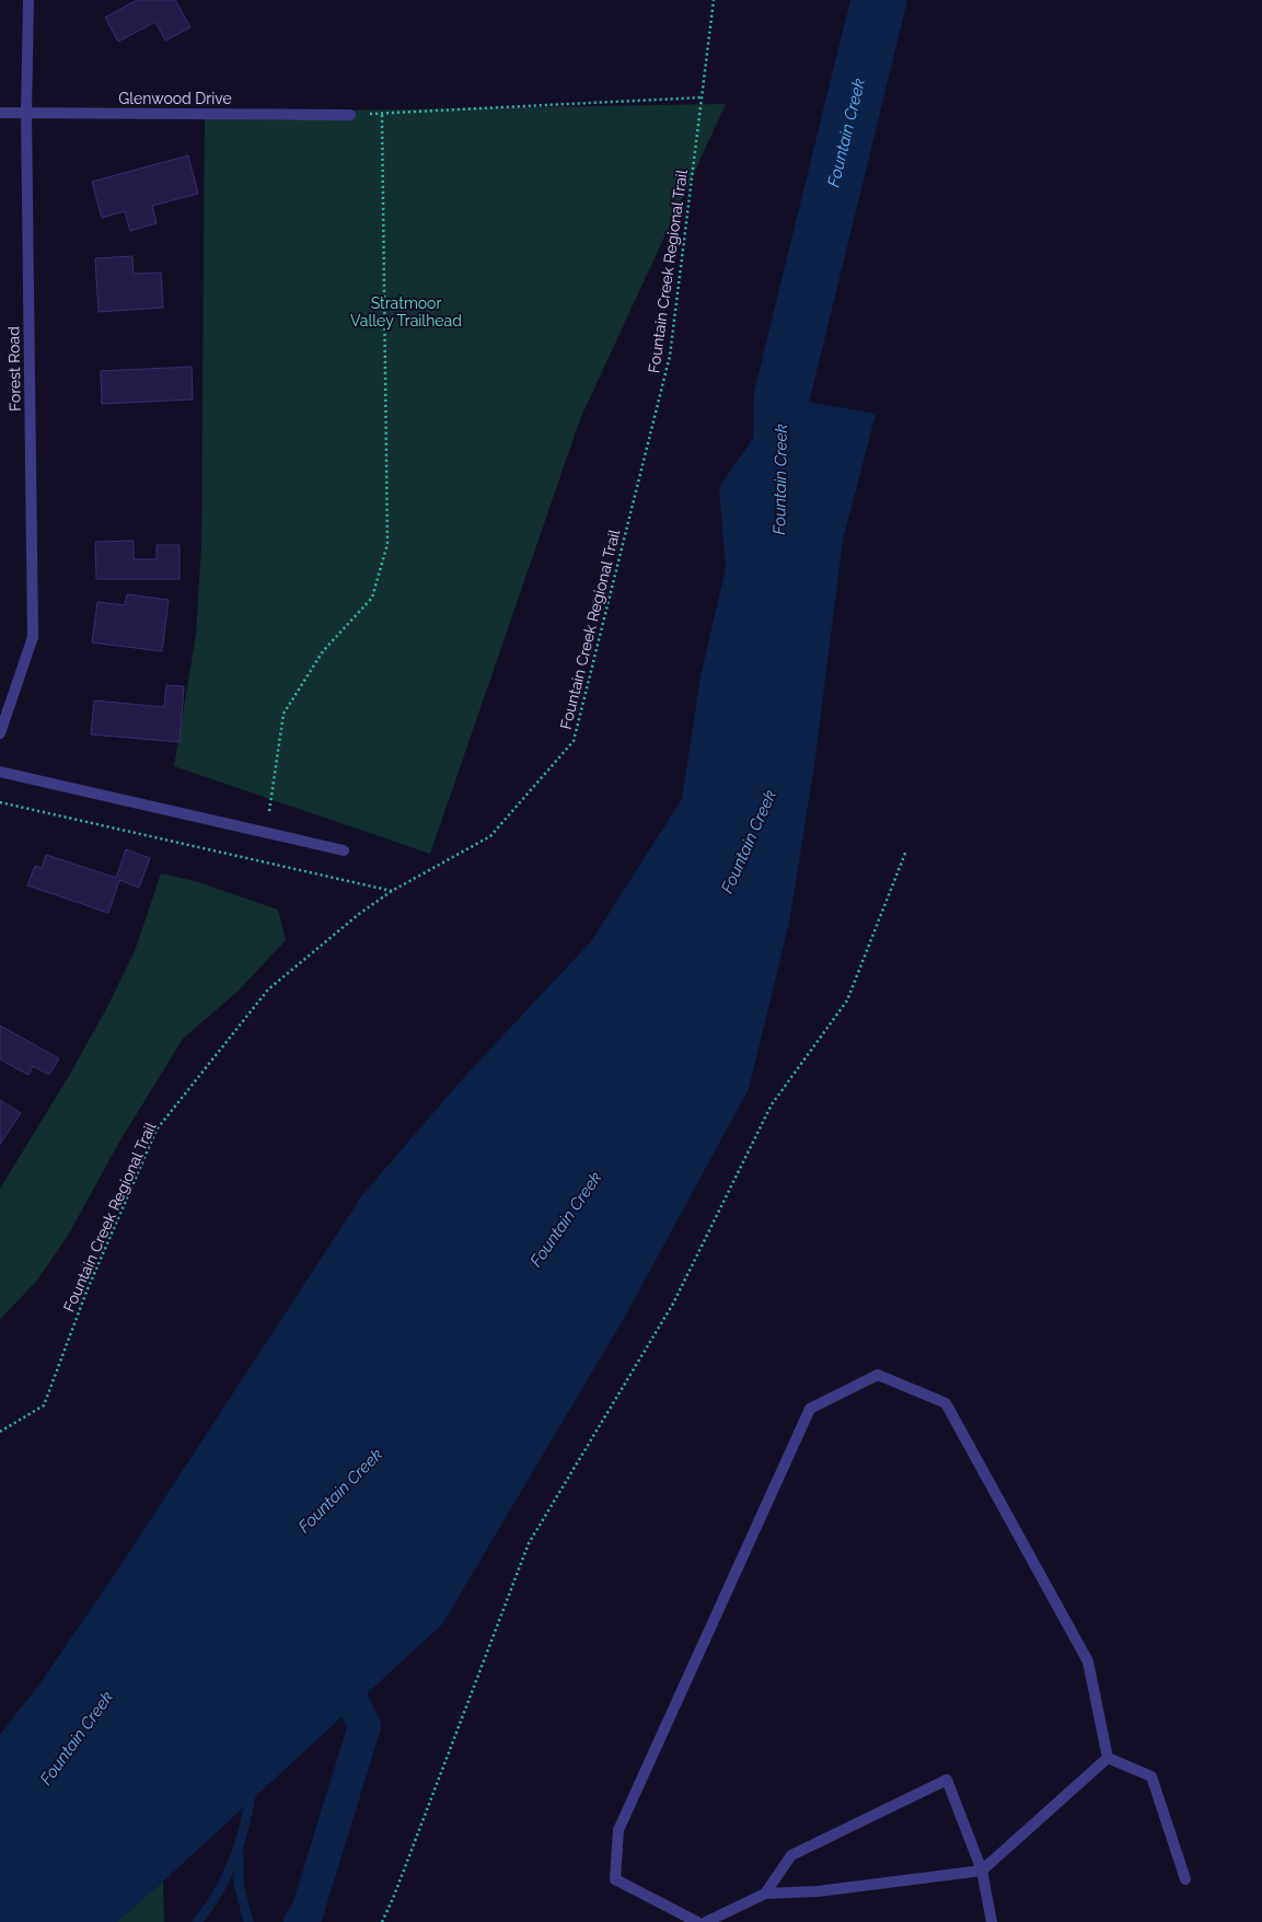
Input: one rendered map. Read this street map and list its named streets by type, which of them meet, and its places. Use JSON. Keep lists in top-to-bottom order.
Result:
{
  "streets": {
    "street": ["Glenwood Drive", "Forest Road"],
    "path": ["Fountain Creek Regional Trail"]
  },
  "crossings": [
    ["Glenwood Drive", "Forest Road"]
  ],
  "water": ["Fountain Creek"],
  "parks": ["Stratmoor Valley Trailhead"]
}
